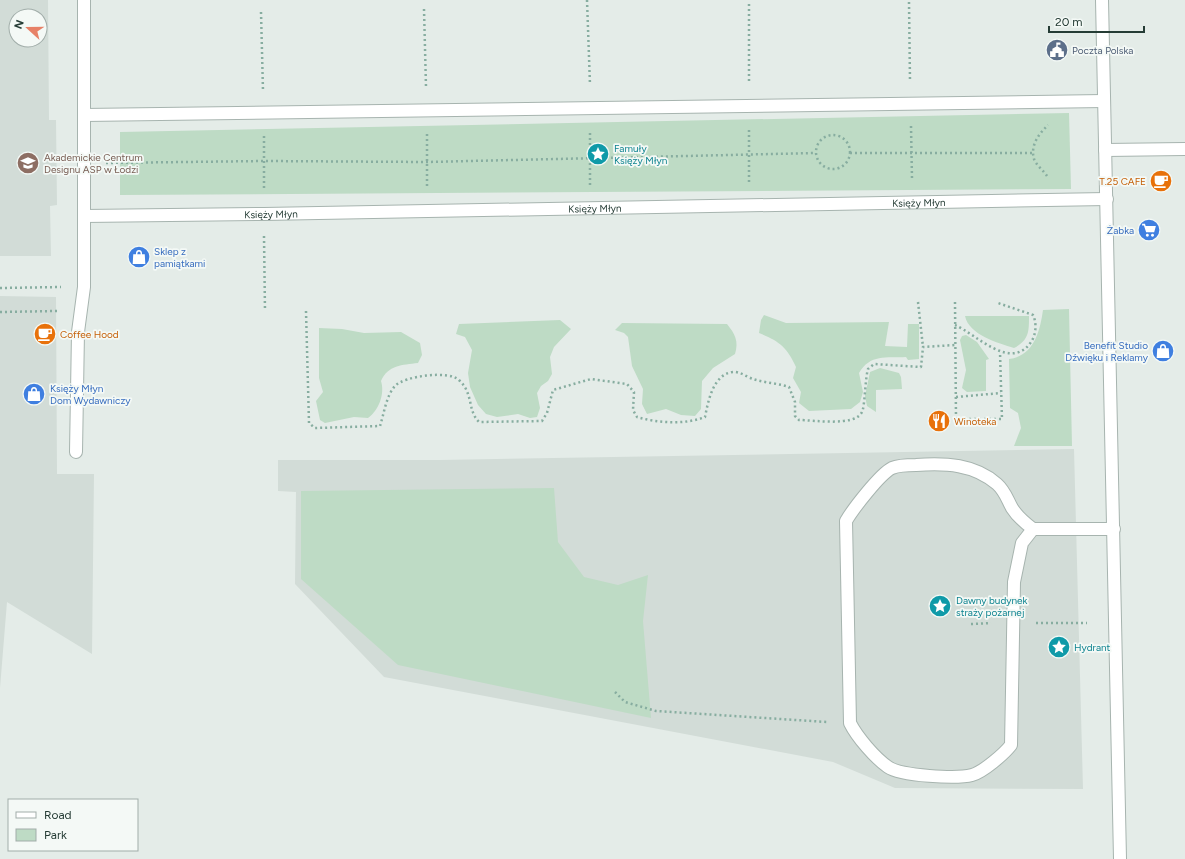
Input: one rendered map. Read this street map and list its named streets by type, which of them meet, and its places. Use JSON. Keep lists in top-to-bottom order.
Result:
{
  "streets": {
    "street": ["Księży Młyn"]
  },
  "places": {
    "public building": ["Poczta Polska"],
    "place": ["Famuły Księży Młyn", "Dawny budynek straży pożarnej", "Hydrant"],
    "school or university": ["Akademickie Centrum Designu ASP w Łodzi"],
    "cafe": ["T.25 CAFE", "Coffee Hood"],
    "supermarket": ["Żabka"],
    "shop": ["Sklep z pamiątkami", "Benefit Studio Dźwięku i Reklamy", "Księży Młyn Dom Wydawniczy"],
    "restaurant": ["Winoteka"]
  },
  "legend": ["Road", "Park"],
  "scale_bar": "20 m",
  "north": "left"
}
